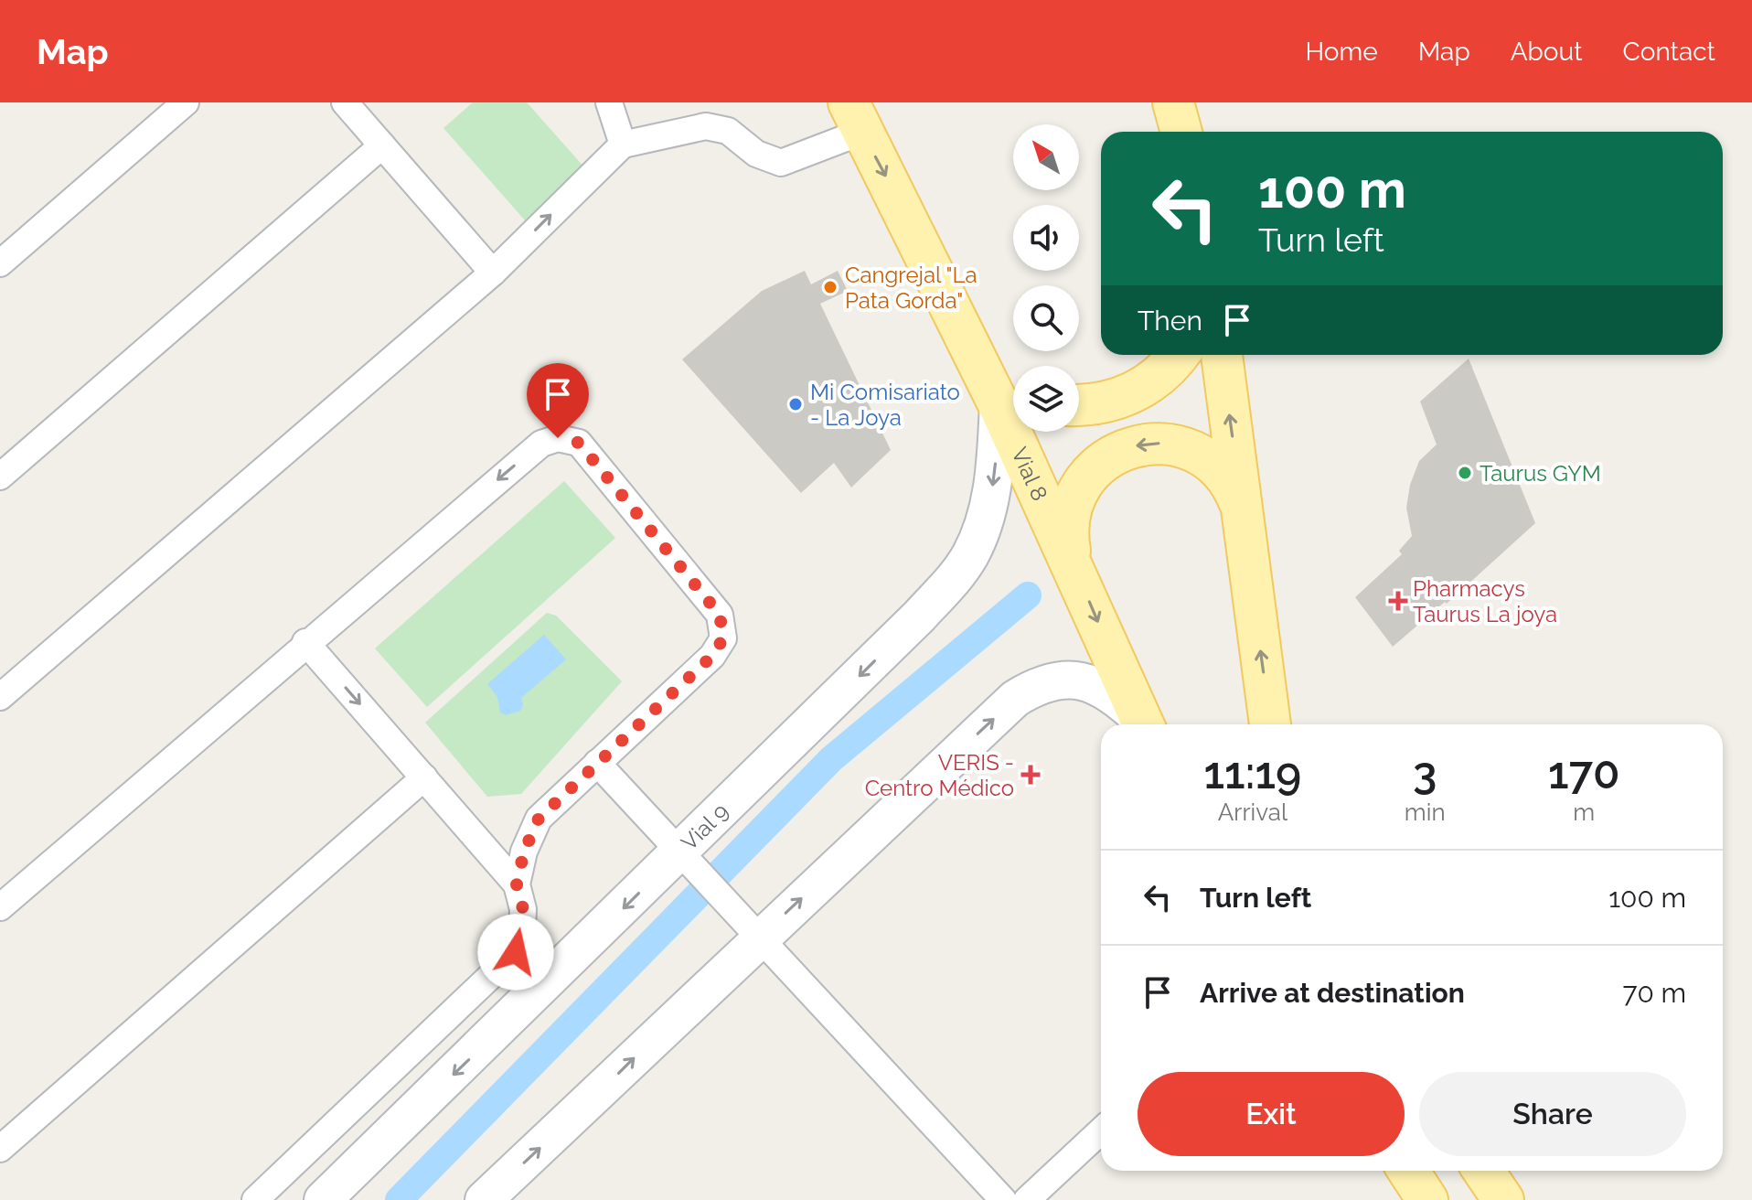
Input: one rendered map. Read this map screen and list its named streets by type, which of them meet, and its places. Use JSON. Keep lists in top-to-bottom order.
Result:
{
  "streets": {
    "main road": ["Vial 8"],
    "street": ["Vial 9"]
  },
  "crossings": [
    ["Vial 8", "Vial 9"]
  ],
  "places": {
    "other": ["Cangrejal \"La Pata Gorda\"", "Mi Comisariato - La Joya", "Taurus GYM"],
    "health": ["Pharmacys Taurus La joya", "VERIS - Centro Médico"]
  },
  "north": "top left",
  "page": {
    "header": "Map",
    "nav": [
      "Home",
      "Map",
      "About",
      "Contact"
    ],
    "turn": ["100 m", "Turn left"],
    "then": "Then",
    "eta": [
      "11:19",
      "Arrival",
      "3",
      "min",
      "170",
      "m"
    ],
    "list": [
      {
        "name": "Turn left",
        "value": "100 m"
      },
      {
        "name": "Arrive at destination",
        "value": "70 m"
      }
    ],
    "buttons": ["Exit", "Share"]
  }
}
